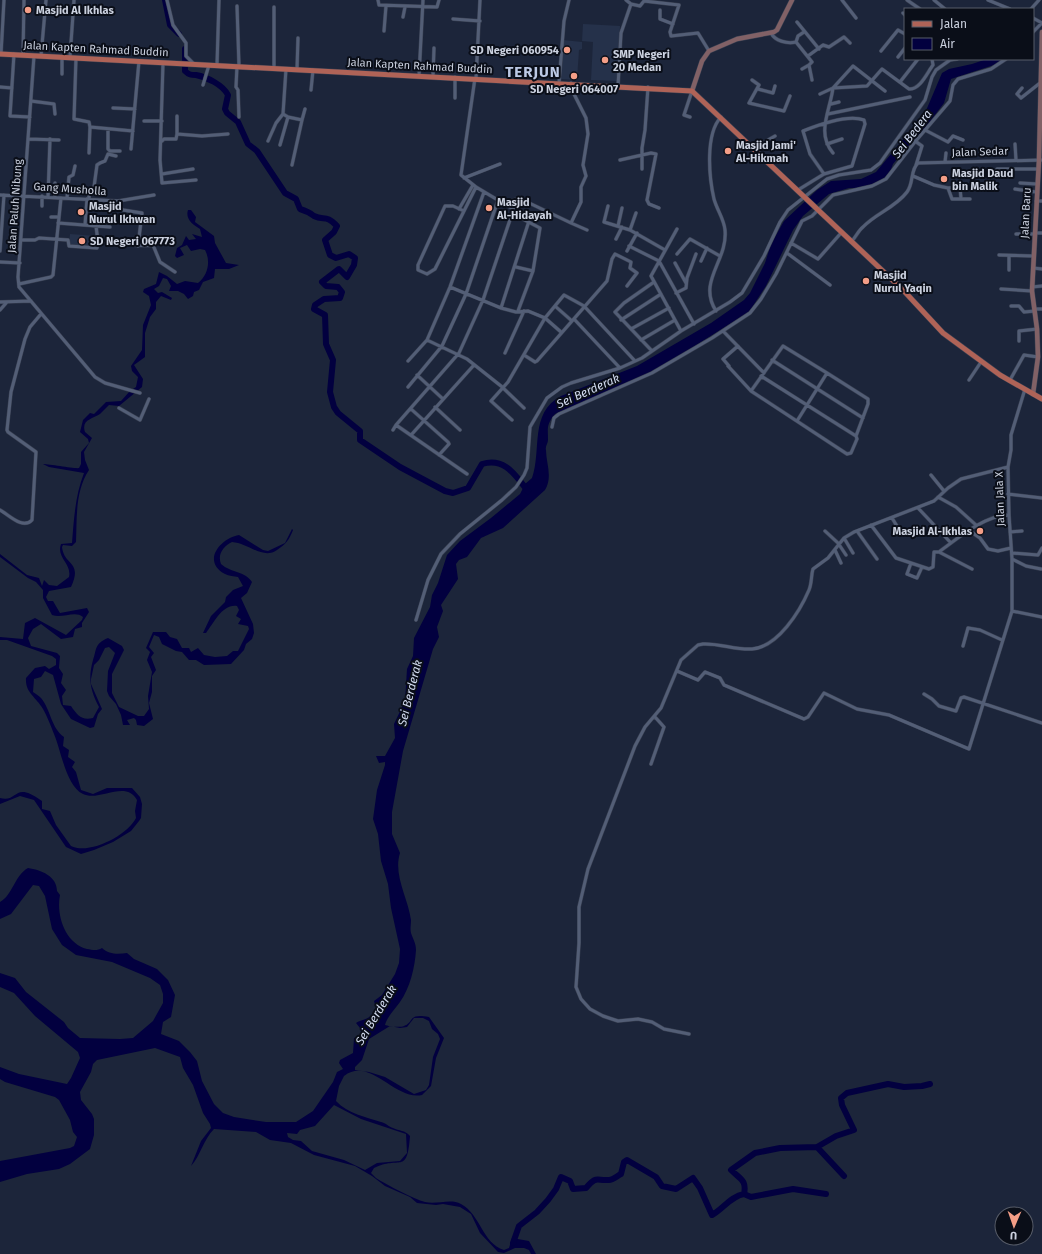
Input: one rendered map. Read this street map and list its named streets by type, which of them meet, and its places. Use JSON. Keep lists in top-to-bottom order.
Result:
{
  "streets": {
    "main road": ["Jalan Kapten Rahmad Buddin"],
    "street": [
      "Jalan Sedar",
      "Gang Musholla",
      "Jalan Paluh Nibung",
      "Jalan Baru",
      "Jalan Jala X"
    ]
  },
  "crossings": [
    ["Jalan Kapten Rahmad Buddin", "Jalan Paluh Nibung"],
    ["Jalan Sedar", "Jalan Baru"],
    ["Gang Musholla", "Jalan Paluh Nibung"]
  ],
  "districts": ["TERJUN"],
  "water": ["Sei Bedera", "Sei Berderak"],
  "places": [
    "Masjid Al Ikhlas",
    "SD Negeri 060954",
    "SMP Negeri 20 Medan",
    "SD Negeri 064007",
    "Masjid Jami' Al-Hikmah",
    "Masjid Daud bin Malik",
    "Masjid Al-Hidayah",
    "Masjid Nurul Ikhwan",
    "SD Negeri 067773",
    "Masjid Nurul Yaqin",
    "Masjid Al-Ikhlas"
  ],
  "legend": ["Jalan", "Air"],
  "north": "bottom"
}
